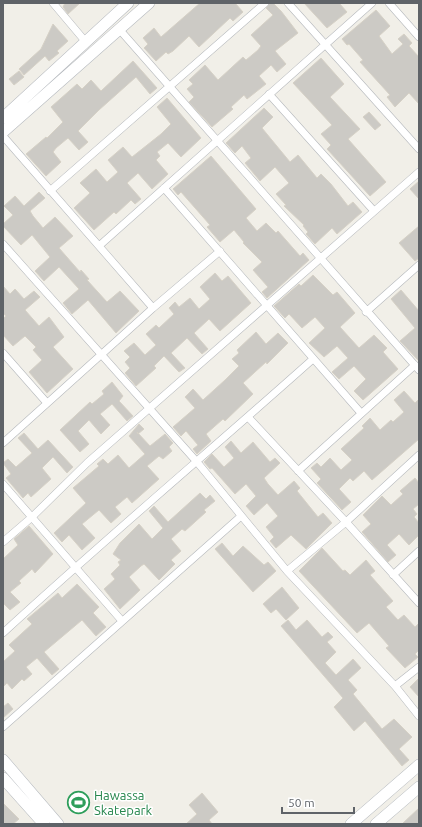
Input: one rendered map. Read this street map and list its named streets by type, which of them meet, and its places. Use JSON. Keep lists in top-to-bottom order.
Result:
{
  "places": {
    "sports": ["Hawassa Skatepark"]
  },
  "scale_bar": "50 m"
}
